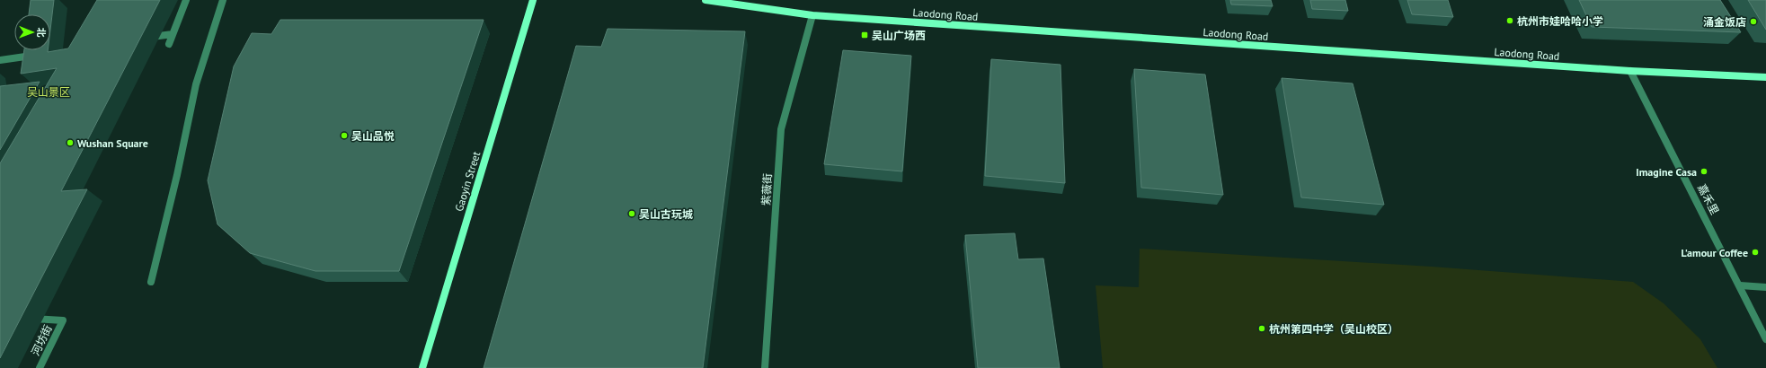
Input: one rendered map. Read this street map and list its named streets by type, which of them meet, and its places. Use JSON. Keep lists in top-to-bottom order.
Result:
{
  "streets": {
    "street": [
      "Laodong Road",
      "Gaoyin Street",
      "紫薇街",
      "嘉禾里",
      "河坊街"
    ]
  },
  "crossings": [
    ["Laodong Road", "紫薇街"],
    ["Laodong Road", "嘉禾里"]
  ],
  "parks": ["吴山景区"],
  "places": {
    "other": [
      "杭州市娃哈哈小学",
      "涌金饭店",
      "吴山品悦",
      "Wushan Square",
      "Imagine Casa",
      "吴山古玩城",
      "L'amour Coffee",
      "杭州第四中学（吴山校区）"
    ],
    "transit": ["吴山广场西"]
  },
  "north": "right"
}
